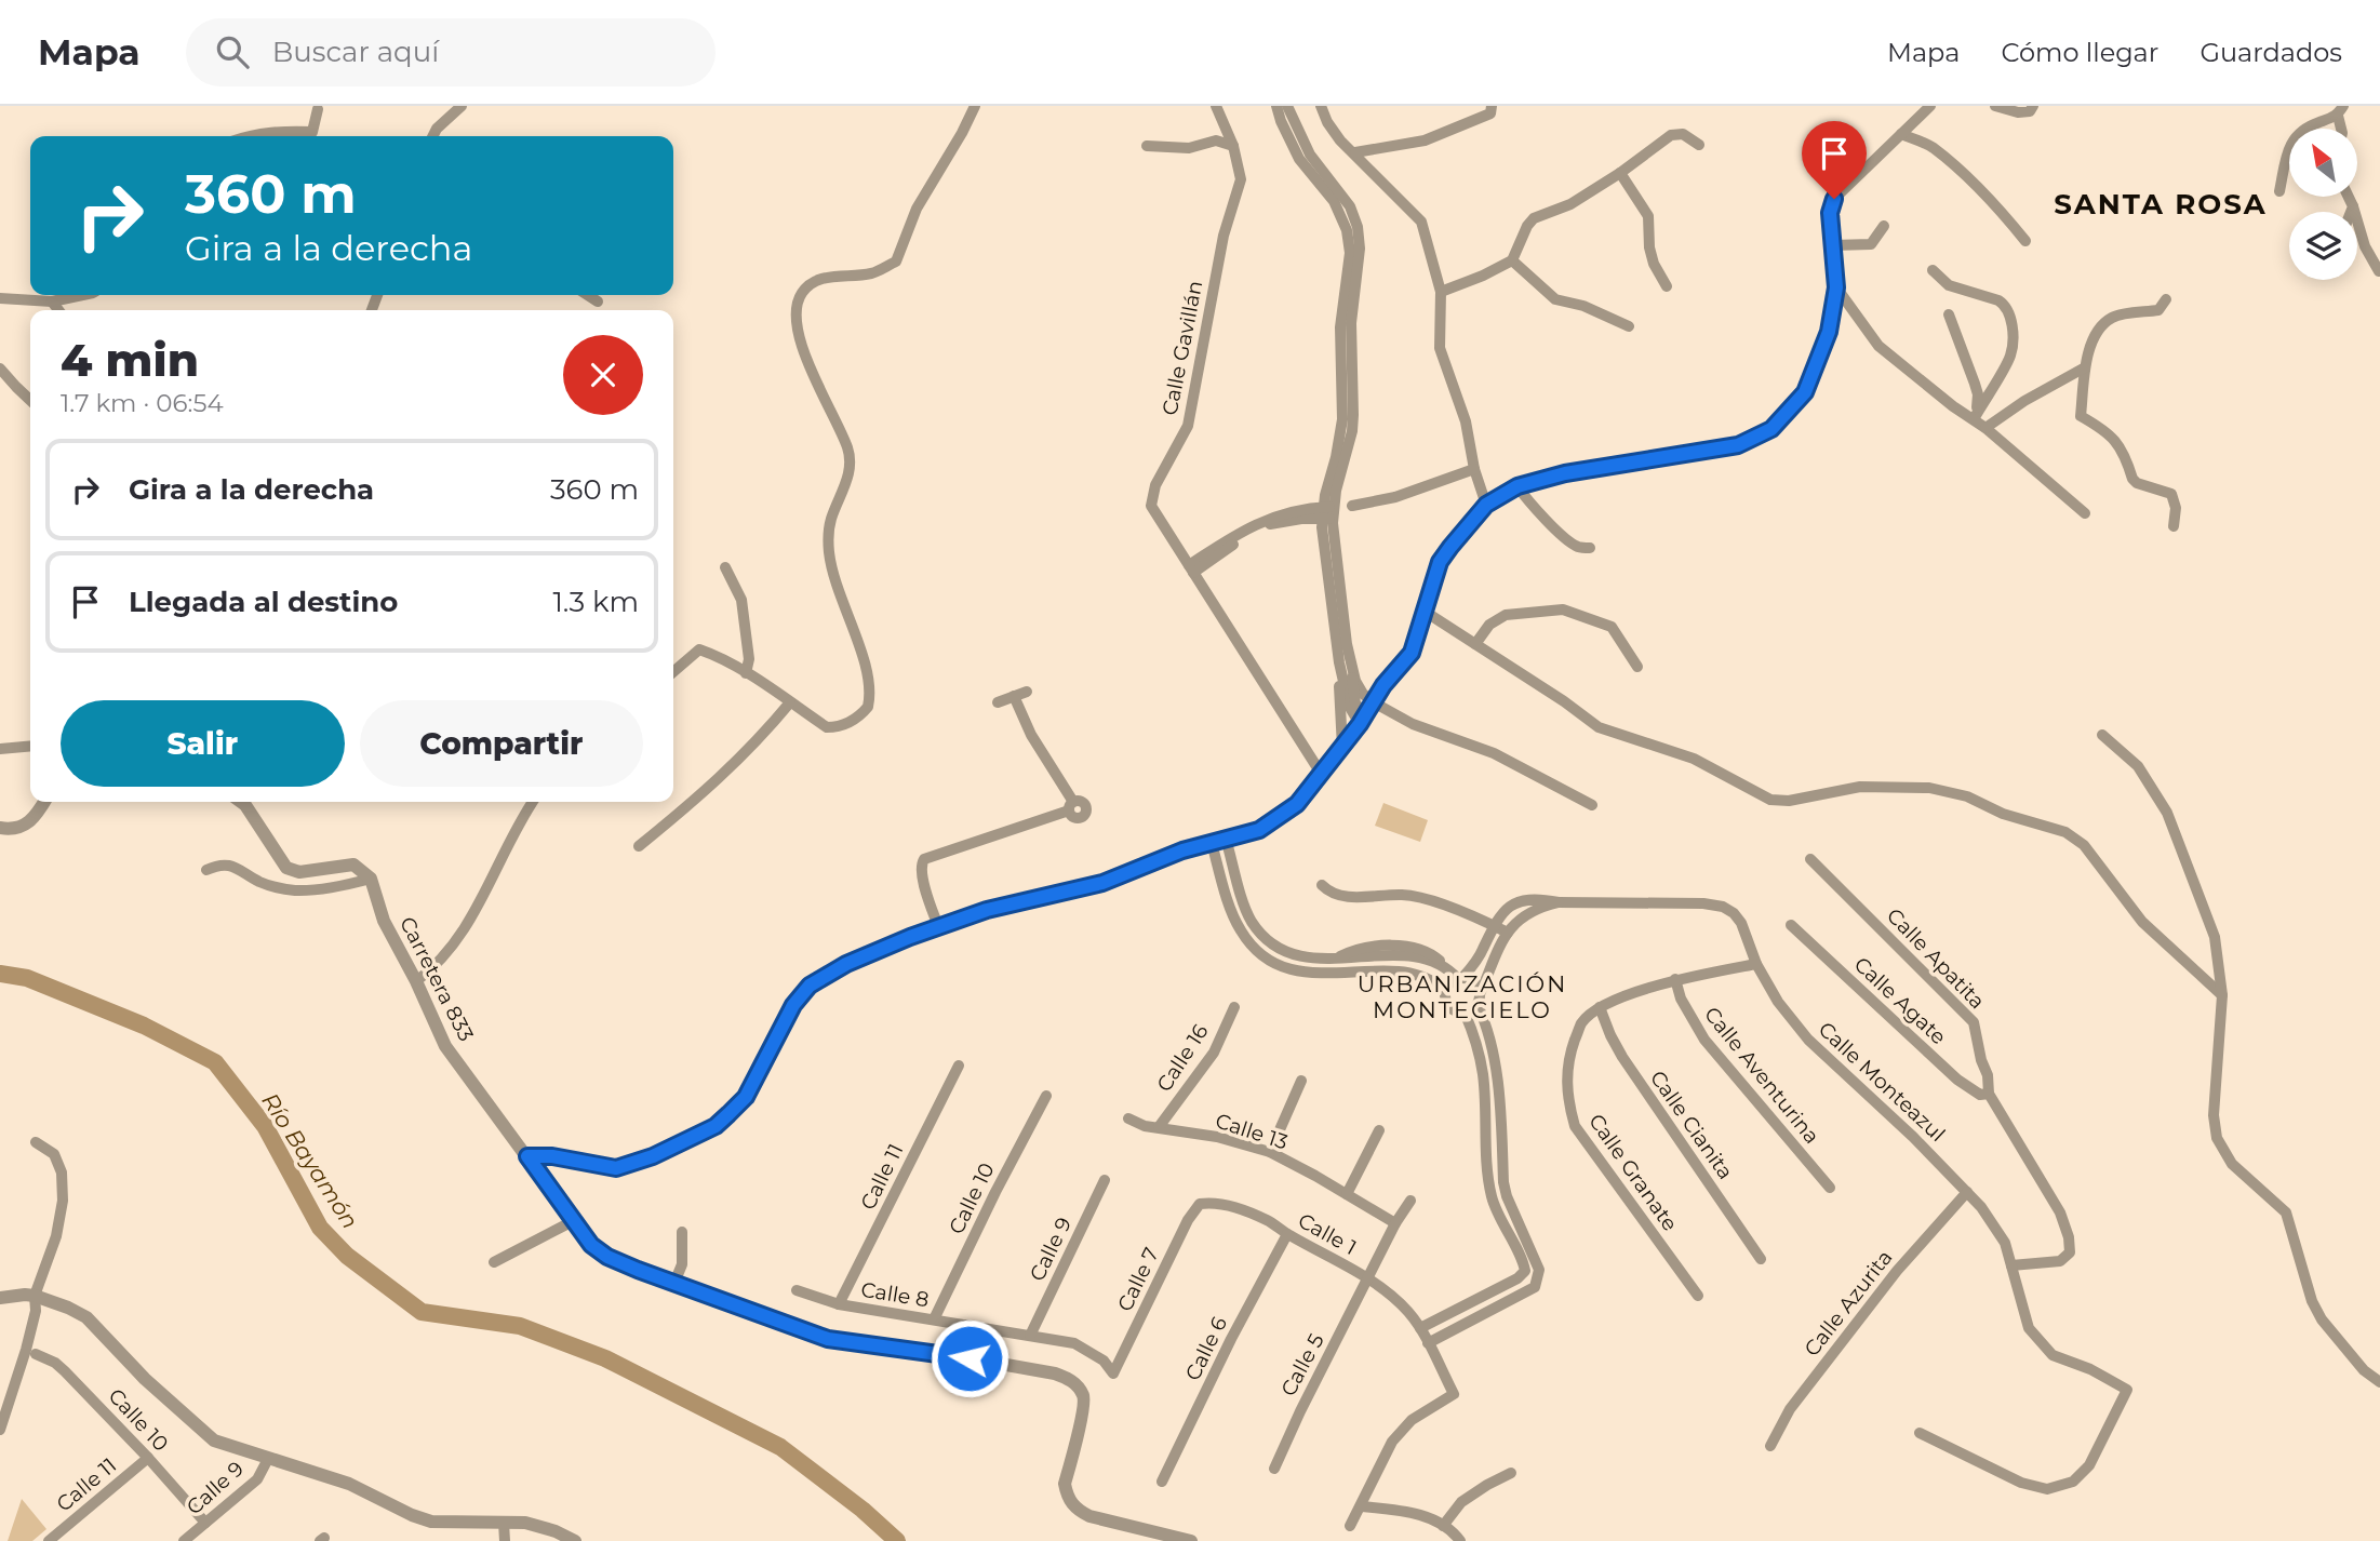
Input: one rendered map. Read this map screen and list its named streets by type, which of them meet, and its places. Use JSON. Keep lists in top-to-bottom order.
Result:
{
  "streets": {
    "street": [
      "Calle Gavillán",
      "Calle Apatita",
      "Carretera 833",
      "Calle Agate",
      "Calle 16",
      "Calle Aventurina",
      "Calle Monteazul",
      "Calle Cianita",
      "Calle 13",
      "Calle Granate",
      "Calle 11",
      "Calle 10",
      "Calle 1",
      "Calle 9",
      "Calle 7",
      "Calle 8",
      "Calle Azurita",
      "Calle 6",
      "Calle 5"
    ]
  },
  "crossings": [
    ["Calle Apatita", "Calle Agate"],
    ["Calle Apatita", "Calle Monteazul"],
    ["Calle 16", "Calle 13"],
    ["Calle Monteazul", "Calle Azurita"],
    ["Calle Cianita", "Calle Granate"],
    ["Calle 13", "Calle 5"],
    ["Calle 11", "Calle 10"],
    ["Calle 11", "Calle 8"],
    ["Calle 10", "Calle 9"],
    ["Calle 10", "Calle 8"],
    ["Calle 1", "Calle 7"],
    ["Calle 1", "Calle 6"],
    ["Calle 1", "Calle 5"],
    ["Calle 9", "Calle 8"],
    ["Calle 7", "Calle 8"]
  ],
  "districts": ["SANTA ROSA", "URBANIZACIÓN MONTECIELO"],
  "water": ["Río Bayamón"],
  "north": "top left",
  "page": {
    "header": "Mapa",
    "search": "Buscar aquí",
    "nav": ["Mapa", "Cómo llegar", "Guardados"],
    "turn": ["360 m", "Gira a la derecha"],
    "heading": ["4 min", "1.7 km · 06:54"],
    "list": [
      {
        "name": "Gira a la derecha",
        "value": "360 m"
      },
      {
        "name": "Llegada al destino",
        "value": "1.3 km"
      }
    ],
    "buttons": ["Salir", "Compartir"]
  }
}
